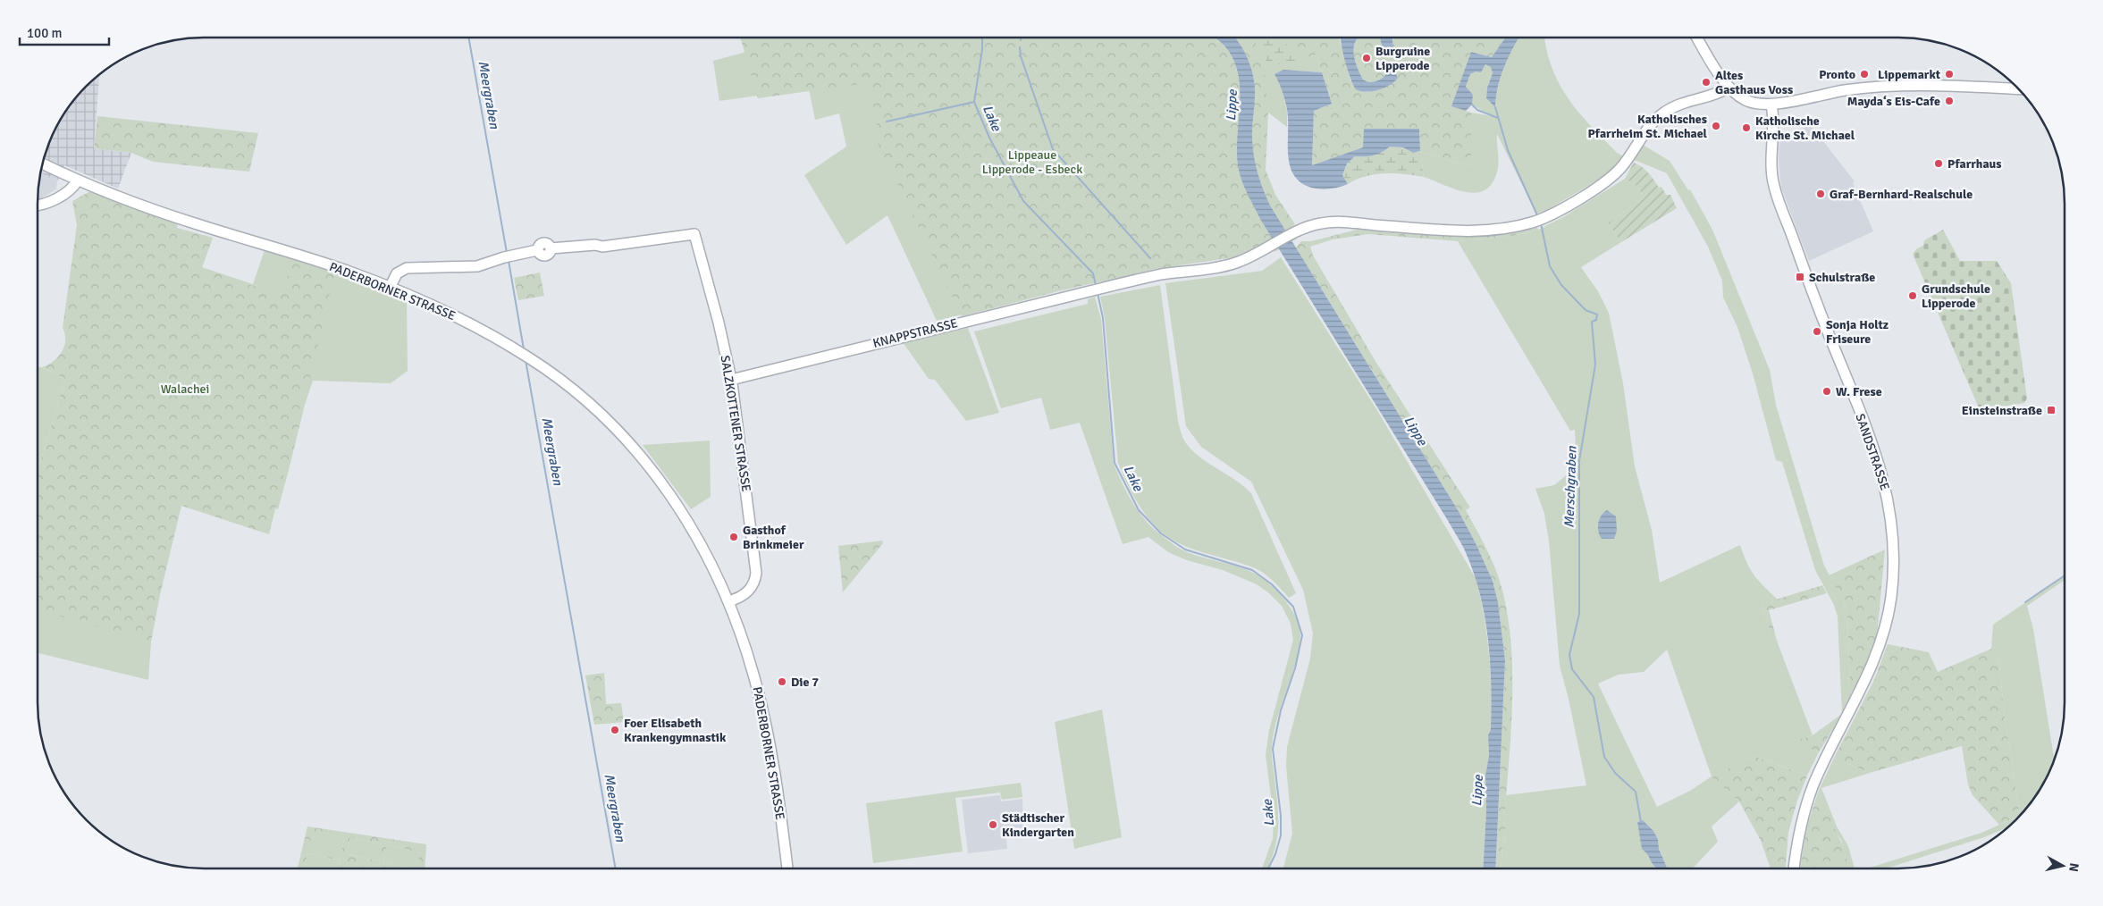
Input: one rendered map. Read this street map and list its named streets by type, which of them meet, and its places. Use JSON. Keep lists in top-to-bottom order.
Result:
{
  "streets": {
    "main road": [
      "PADERBORNER STRASSE",
      "KNAPPSTRASSE",
      "SALZKOTTENER STRASSE",
      "SANDSTRASSE"
    ]
  },
  "crossings": [
    ["PADERBORNER STRASSE", "SALZKOTTENER STRASSE"],
    ["KNAPPSTRASSE", "SALZKOTTENER STRASSE"]
  ],
  "water": [
    "Meergraben",
    "Lippe",
    "Lake",
    "Merschgraben"
  ],
  "parks": ["Lippeaue Lipperode - Esbeck", "Walachei"],
  "places": {
    "other": [
      "Burgruine Lipperode",
      "Pronto",
      "Lippemarkt",
      "Altes Gasthaus Voss",
      "Mayda‘s Eis-Cafe",
      "Katholisches Pfarrheim St. Michael",
      "Katholische Kirche St. Michael",
      "Pfarrhaus",
      "Graf-Bernhard-Realschule",
      "Grundschule Lipperode",
      "Sonja Holtz Friseure",
      "W. Frese",
      "Gasthof Brinkmeier",
      "Die 7",
      "Foer Elisabeth Krankengymnastik",
      "Städtischer Kindergarten"
    ],
    "transit": ["Schulstraße", "Einsteinstraße"]
  },
  "scale_bar": "100 m",
  "north": "right"
}
